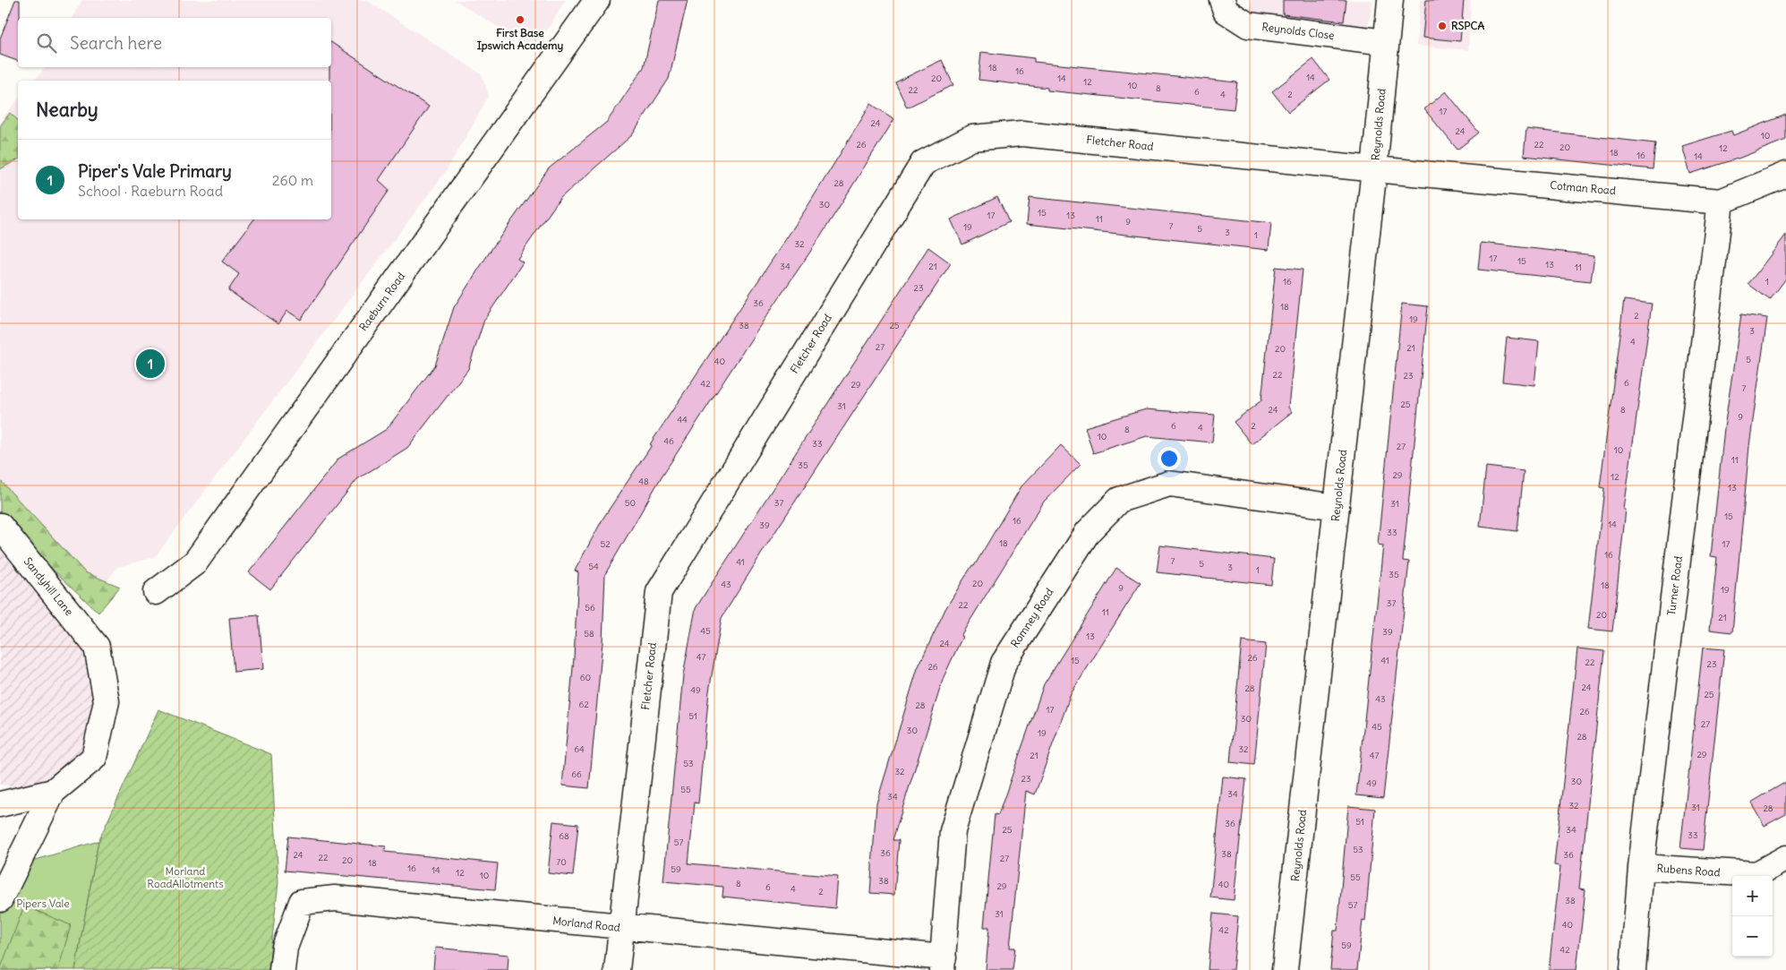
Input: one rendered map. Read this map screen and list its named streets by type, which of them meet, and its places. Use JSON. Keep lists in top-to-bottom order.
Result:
{
  "streets": {
    "street": [
      "Reynolds Close",
      "Reynolds Road",
      "Fletcher Road",
      "Cotman Road",
      "Raeburn Road",
      "Turner Road",
      "Sandyhill Lane",
      "Romney Road",
      "Rubens Road",
      "Morland Road"
    ]
  },
  "crossings": [
    ["Reynolds Close", "Reynolds Road"],
    ["Reynolds Road", "Fletcher Road"],
    ["Reynolds Road", "Cotman Road"],
    ["Reynolds Road", "Romney Road"],
    ["Fletcher Road", "Cotman Road"],
    ["Fletcher Road", "Morland Road"],
    ["Cotman Road", "Turner Road"],
    ["Turner Road", "Rubens Road"],
    ["Romney Road", "Morland Road"]
  ],
  "parks": ["Morland RoadAllotments", "Pipers Vale"],
  "places": ["First Base Ipswich Academy", "RSPCA"],
  "house_numbers": [
    "18",
    "16",
    "14",
    "20",
    "14",
    "12",
    "10",
    "8",
    "22",
    "6",
    "4",
    "2",
    "17",
    "24",
    "24",
    "10",
    "26",
    "22",
    "20",
    "12",
    "18",
    "16",
    "14",
    "28",
    "30",
    "15",
    "17",
    "13",
    "11",
    "9",
    "7",
    "19",
    "5",
    "3",
    "1",
    "32",
    "17",
    "15",
    "13",
    "34",
    "21",
    "11",
    "16",
    "1",
    "23",
    "36",
    "18",
    "2",
    "19",
    "38",
    "25",
    "3",
    "4",
    "27",
    "21",
    "20",
    "5",
    "40",
    "22",
    "23",
    "6",
    "42",
    "29",
    "7",
    "25",
    "31",
    "24",
    "8",
    "9",
    "44",
    "6",
    "2",
    "4",
    "8",
    "10",
    "46",
    "33",
    "27",
    "10",
    "11",
    "35",
    "29",
    "12",
    "48",
    "13",
    "50",
    "37",
    "31",
    "15",
    "16",
    "14",
    "39",
    "33",
    "18",
    "52",
    "17",
    "16",
    "7",
    "41",
    "5",
    "54",
    "3",
    "1",
    "35",
    "20",
    "43",
    "18",
    "9",
    "19",
    "37",
    "22",
    "56",
    "11",
    "20",
    "21",
    "45",
    "39",
    "58",
    "13",
    "24",
    "47",
    "26",
    "15",
    "41",
    "22",
    "23",
    "26",
    "60",
    "24",
    "28",
    "49",
    "25",
    "43",
    "62",
    "28",
    "17",
    "26",
    "51",
    "30",
    "27",
    "45",
    "30",
    "19",
    "28",
    "64",
    "32",
    "29",
    "21",
    "47",
    "53",
    "32",
    "66",
    "23",
    "30",
    "49",
    "55",
    "34",
    "34",
    "32",
    "31",
    "28",
    "51",
    "36",
    "25",
    "34",
    "33",
    "68",
    "57",
    "53",
    "36",
    "38",
    "24",
    "36",
    "22",
    "27",
    "20",
    "70",
    "18",
    "16",
    "59",
    "14",
    "12",
    "10",
    "55",
    "38",
    "8",
    "40",
    "29",
    "6",
    "4",
    "2",
    "38",
    "57",
    "31",
    "40",
    "42",
    "59",
    "42"
  ],
  "page": {
    "search": "Search here",
    "heading": "Nearby",
    "list": [
      {
        "mark": "1",
        "name": "Piper's Vale Primary",
        "note": "School · Raeburn Road",
        "value": "260 m"
      }
    ],
    "pins": "1",
    "map_buttons": ["+", "−"]
  }
}
